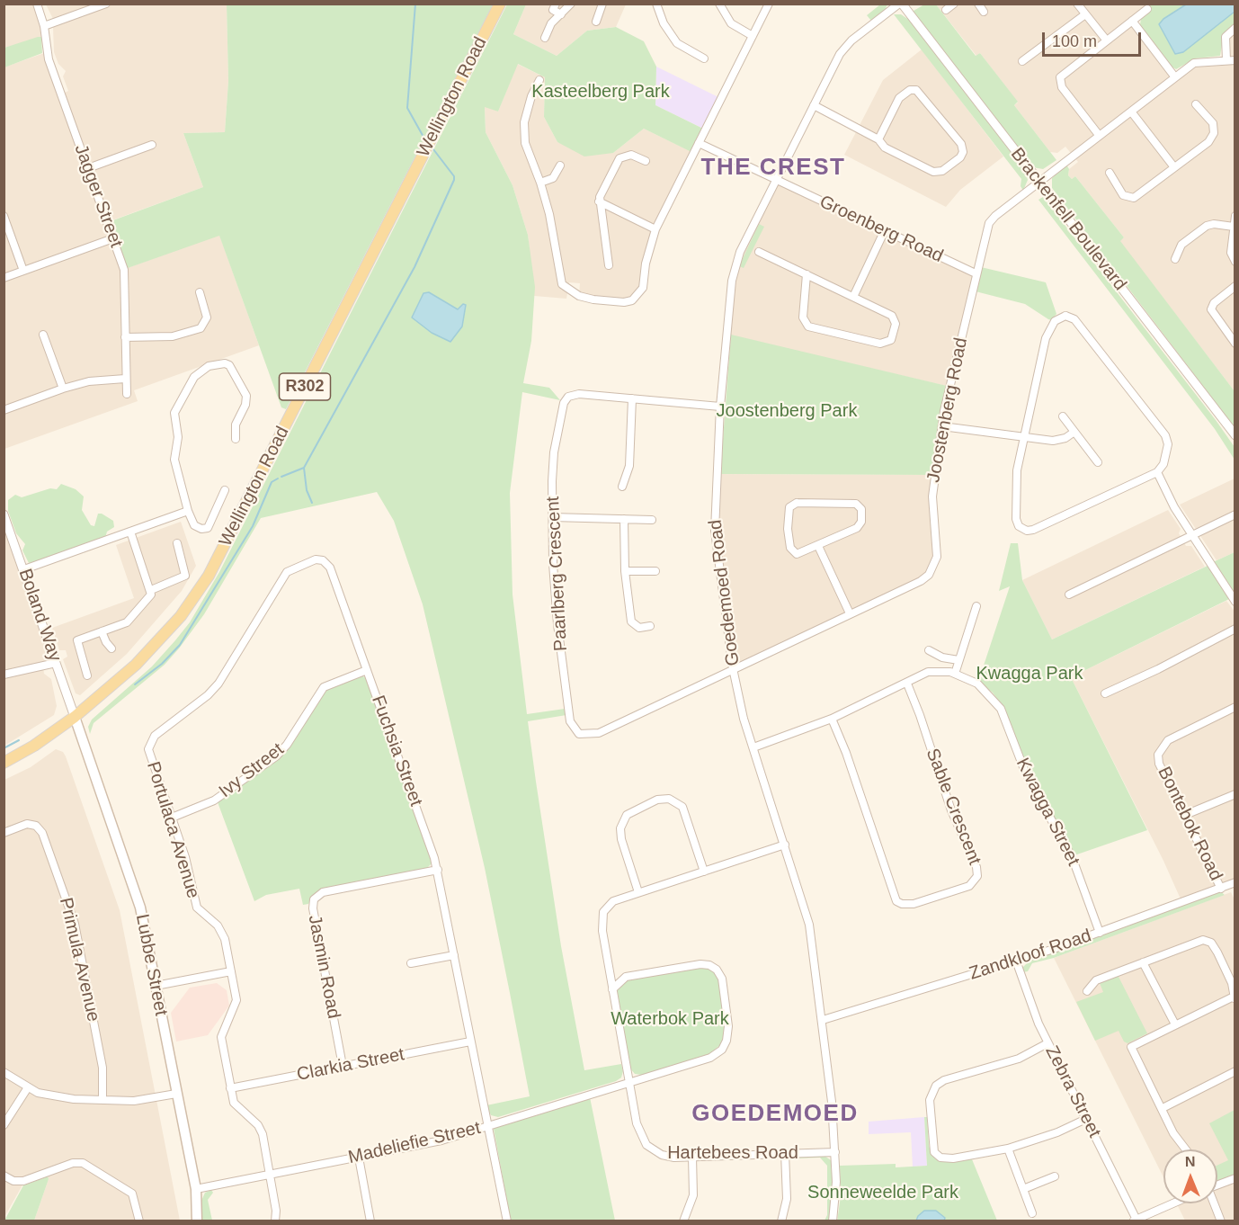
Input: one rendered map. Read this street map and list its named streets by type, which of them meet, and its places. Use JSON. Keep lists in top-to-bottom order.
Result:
{
  "streets": {
    "main road": ["Wellington Road", "R302", "Lubbe Street"],
    "street": [
      "Jagger Street",
      "Brackenfell Boulevard",
      "Groenberg Road",
      "Joostenberg Road",
      "Paarlberg Crescent",
      "Goedemoed Road",
      "Boland Way",
      "Fuchsia Street",
      "Ivy Street",
      "Sable Crescent",
      "Kwagga Street",
      "Bontebok Road",
      "Portulaca Avenue",
      "Zandkloof Road",
      "Primula Avenue",
      "Jasmin Road",
      "Clarkia Street",
      "Zebra Street",
      "Madeliefie Street",
      "Hartebees Road"
    ]
  },
  "crossings": [
    ["Wellington Road", "Boland Way"],
    ["Wellington Road", "Lubbe Street"],
    ["Brackenfell Boulevard", "Joostenberg Road"],
    ["Brackenfell Boulevard", "Goedemoed Road"],
    ["Groenberg Road", "Joostenberg Road"],
    ["Groenberg Road", "Goedemoed Road"],
    ["Joostenberg Road", "Paarlberg Crescent"],
    ["Joostenberg Road", "Goedemoed Road"],
    ["Paarlberg Crescent", "Goedemoed Road"],
    ["Goedemoed Road", "Kwagga Street"],
    ["Goedemoed Road", "Zandkloof Road"],
    ["Goedemoed Road", "Hartebees Road"],
    ["Boland Way", "Lubbe Street"],
    ["Fuchsia Street", "Ivy Street"],
    ["Fuchsia Street", "Portulaca Avenue"],
    ["Fuchsia Street", "Jasmin Road"],
    ["Fuchsia Street", "Clarkia Street"],
    ["Fuchsia Street", "Madeliefie Street"],
    ["Ivy Street", "Portulaca Avenue"],
    ["Sable Crescent", "Kwagga Street"],
    ["Kwagga Street", "Zandkloof Road"],
    ["Bontebok Road", "Zandkloof Road"],
    ["Portulaca Avenue", "Clarkia Street"],
    ["Portulaca Avenue", "Madeliefie Street"],
    ["Zandkloof Road", "Zebra Street"],
    ["Lubbe Street", "Madeliefie Street"],
    ["Jasmin Road", "Clarkia Street"],
    ["Madeliefie Street", "Hartebees Road"]
  ],
  "districts": ["THE CREST", "GOEDEMOED"],
  "parks": [
    "Kasteelberg Park",
    "Joostenberg Park",
    "Kwagga Park",
    "Waterbok Park",
    "Sonneweelde Park"
  ],
  "scale_bar": "100 m",
  "north": "top"
}
